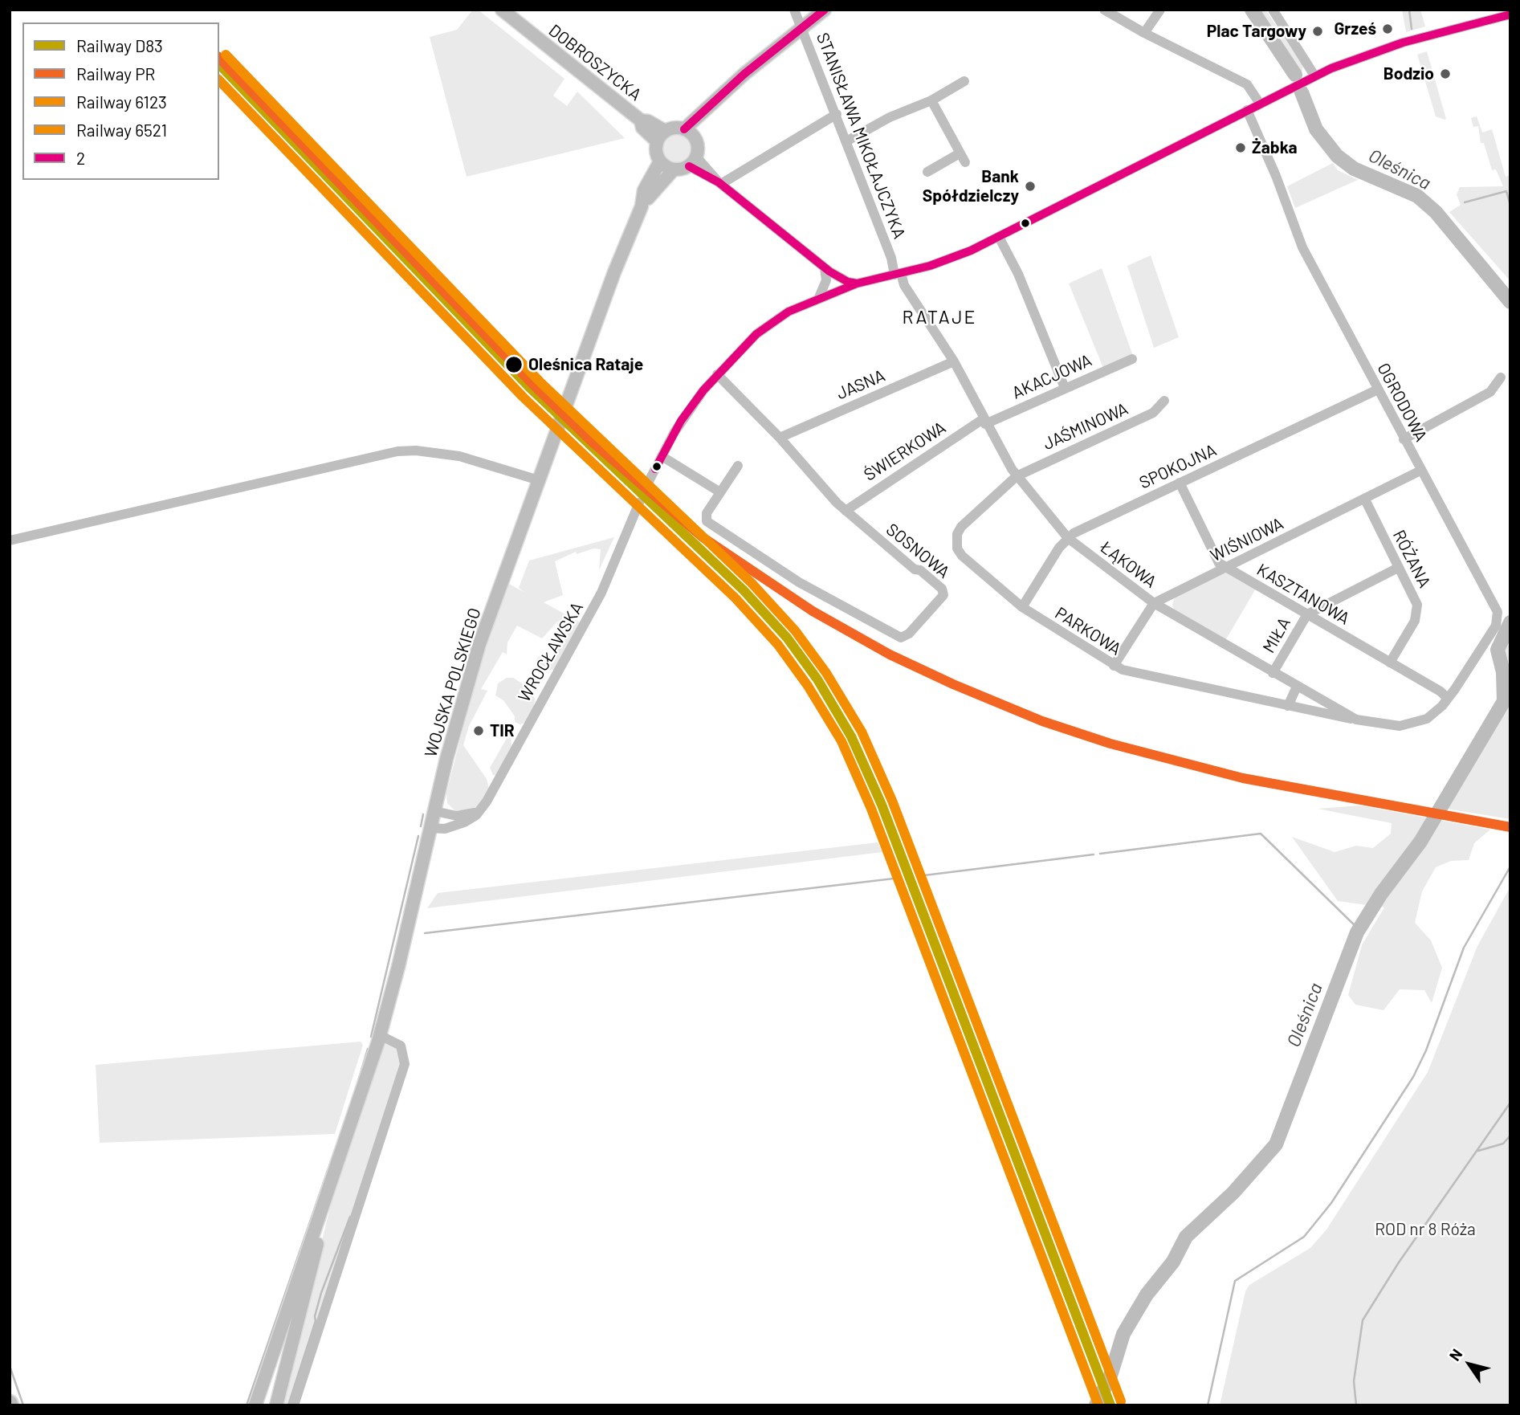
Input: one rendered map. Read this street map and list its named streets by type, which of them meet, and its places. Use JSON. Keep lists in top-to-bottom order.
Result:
{
  "streets": {
    "main road": ["DOBROSZYCKA", "WOJSKA POLSKIEGO"],
    "street": [
      "STANISŁAWA MIKOŁAJCZYKA",
      "AKACJOWA",
      "JASNA",
      "OGRODOWA",
      "JAŚMINOWA",
      "ŚWIERKOWA",
      "SPOKOJNA",
      "WIŚNIOWA",
      "SOSNOWA",
      "RÓŻANA",
      "ŁĄKOWA",
      "KASZTANOWA",
      "PARKOWA",
      "MIŁA",
      "WROCŁAWSKA"
    ]
  },
  "crossings": [
    ["DOBROSZYCKA", "WOJSKA POLSKIEGO"],
    ["STANISŁAWA MIKOŁAJCZYKA", "ŁĄKOWA"],
    ["AKACJOWA", "ŚWIERKOWA"],
    ["AKACJOWA", "ŁĄKOWA"],
    ["JASNA", "SOSNOWA"],
    ["JASNA", "ŁĄKOWA"],
    ["OGRODOWA", "SPOKOJNA"],
    ["OGRODOWA", "WIŚNIOWA"],
    ["OGRODOWA", "ŁĄKOWA"],
    ["OGRODOWA", "KASZTANOWA"],
    ["JAŚMINOWA", "ŁĄKOWA"],
    ["JAŚMINOWA", "PARKOWA"],
    ["ŚWIERKOWA", "SOSNOWA"],
    ["ŚWIERKOWA", "ŁĄKOWA"],
    ["SPOKOJNA", "ŁĄKOWA"],
    ["SPOKOJNA", "KASZTANOWA"],
    ["SPOKOJNA", "PARKOWA"],
    ["WIŚNIOWA", "RÓŻANA"],
    ["WIŚNIOWA", "ŁĄKOWA"],
    ["WIŚNIOWA", "KASZTANOWA"],
    ["RÓŻANA", "KASZTANOWA"],
    ["RÓŻANA", "MIŁA"],
    ["ŁĄKOWA", "KASZTANOWA"],
    ["ŁĄKOWA", "PARKOWA"],
    ["ŁĄKOWA", "MIŁA"],
    ["KASZTANOWA", "MIŁA"],
    ["WROCŁAWSKA", "WOJSKA POLSKIEGO"]
  ],
  "districts": ["RATAJE"],
  "water": ["Oleśnica"],
  "parks": ["ROD nr 8 Róża"],
  "places": [
    "Grześ",
    "Plac Targowy",
    "Bodzio",
    "Żabka",
    "Bank Spółdzielczy",
    "Oleśnica Rataje",
    "TIR"
  ],
  "lines": [
    "transit line 2",
    "rail line 6521",
    "rail line PR",
    "rail line D83",
    "rail line 6123"
  ],
  "legend": [
    "Railway D83",
    "Railway PR",
    "Railway 6123",
    "Railway 6521",
    "2"
  ],
  "north": "top left"
}
